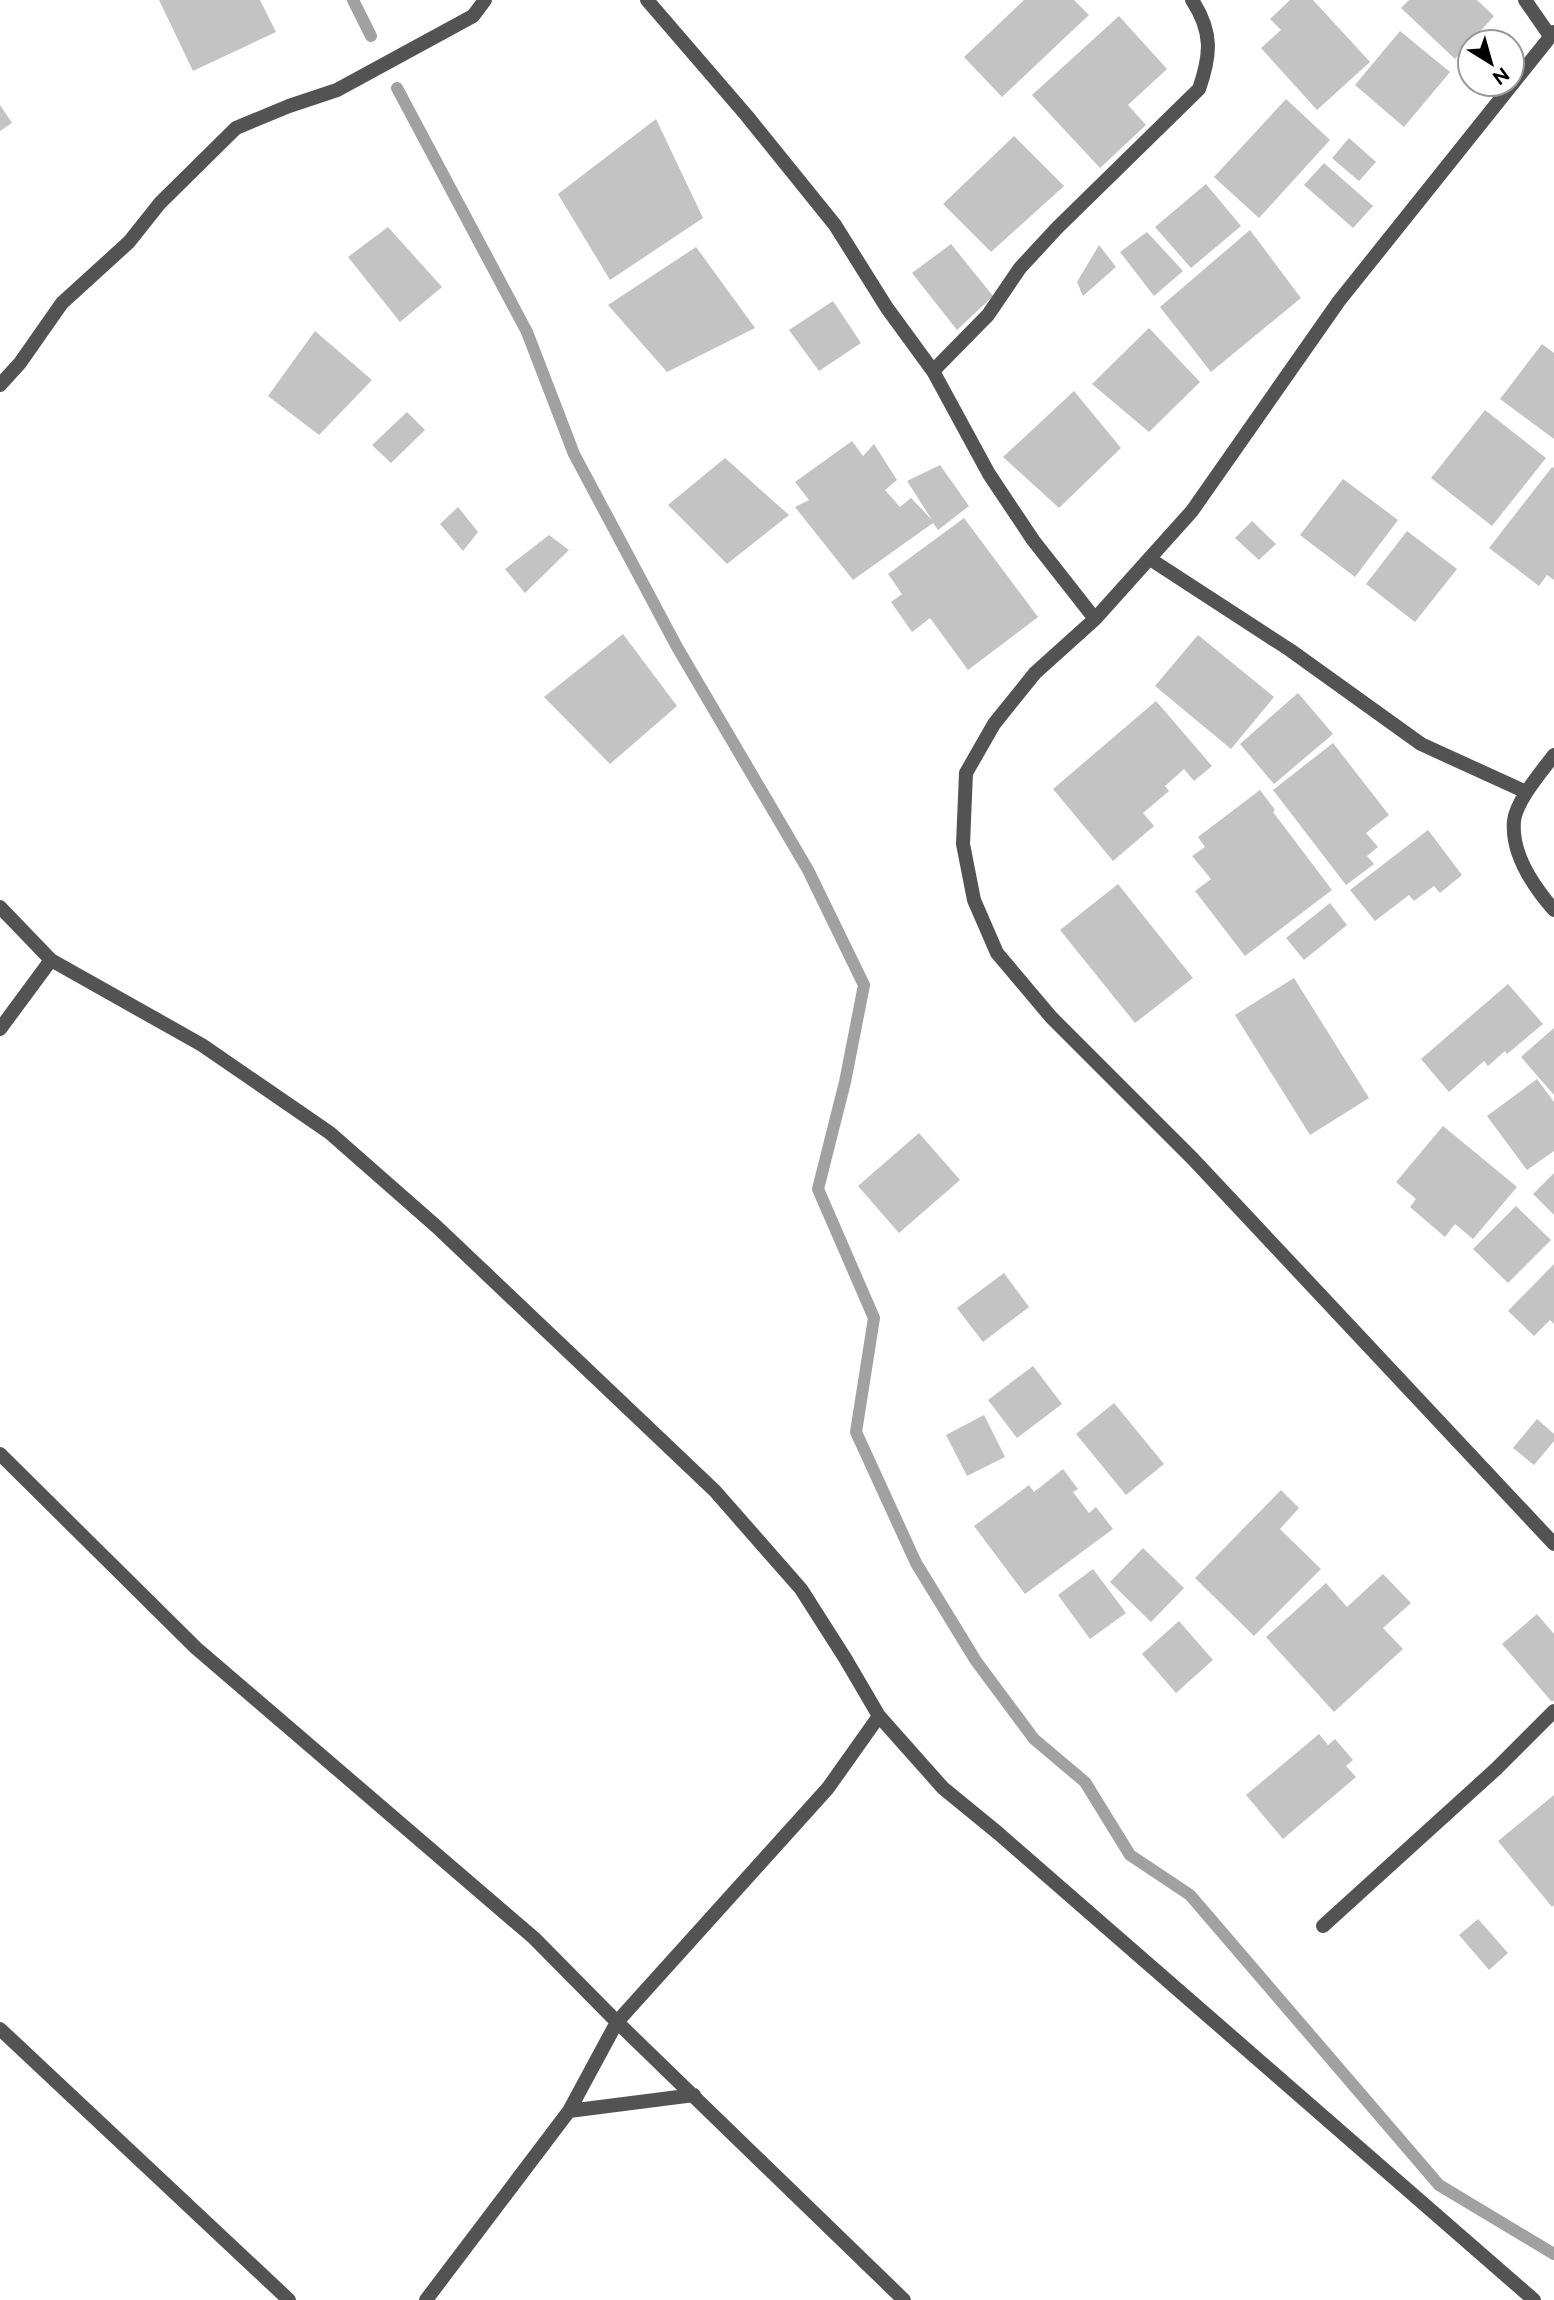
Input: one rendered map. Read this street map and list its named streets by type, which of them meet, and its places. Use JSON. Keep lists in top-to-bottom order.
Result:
{
  "north": "bottom right"
}
